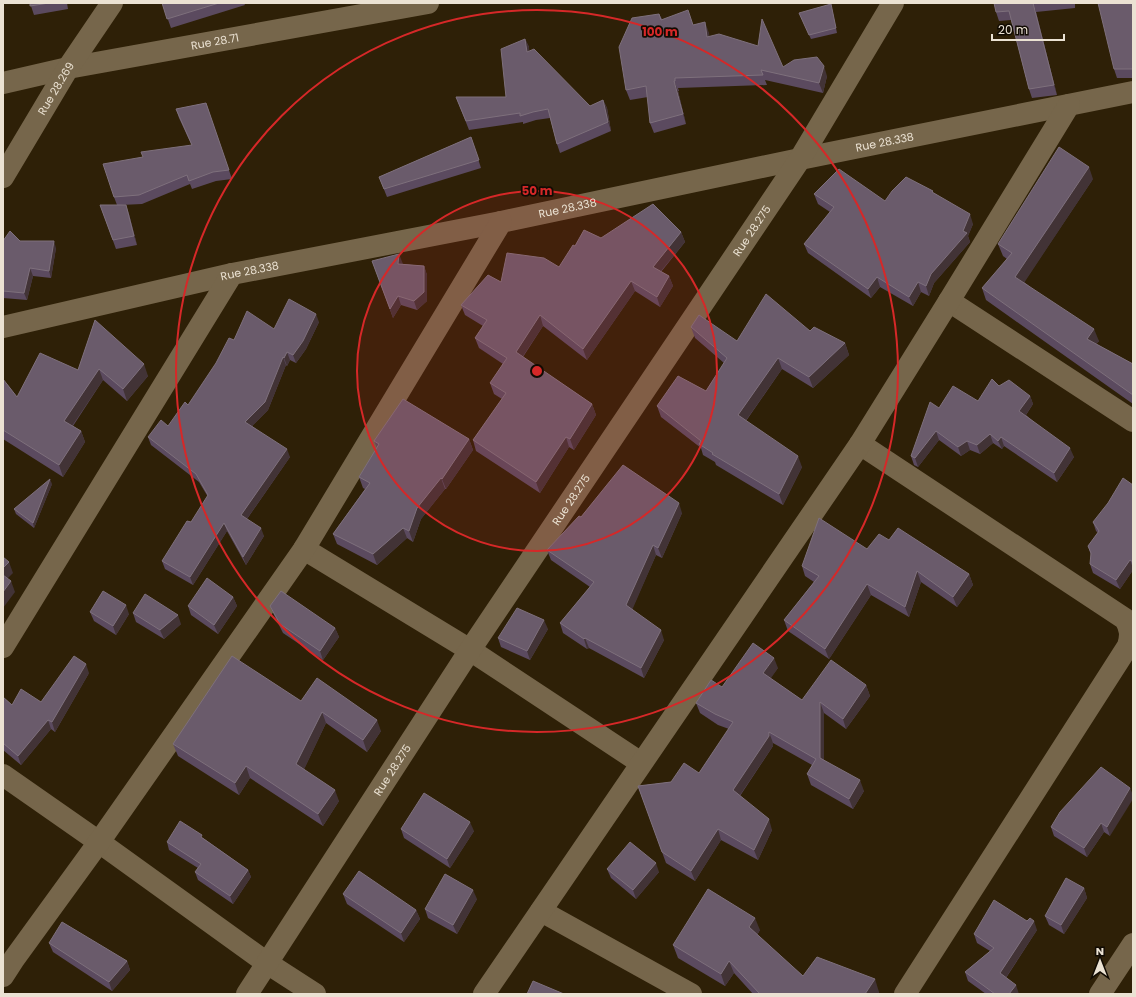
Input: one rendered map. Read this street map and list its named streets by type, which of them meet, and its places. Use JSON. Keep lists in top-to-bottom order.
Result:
{
  "streets": {
    "street": [
      "Rue 28.71",
      "Rue 28.269",
      "Rue 28.338",
      "Rue 28.275"
    ]
  },
  "crossings": [
    ["Rue 28.71", "Rue 28.269"],
    ["Rue 28.338", "Rue 28.275"]
  ],
  "scale_bar": "20 m",
  "north": "top",
  "rings": ["100 m", "50 m"]
}
